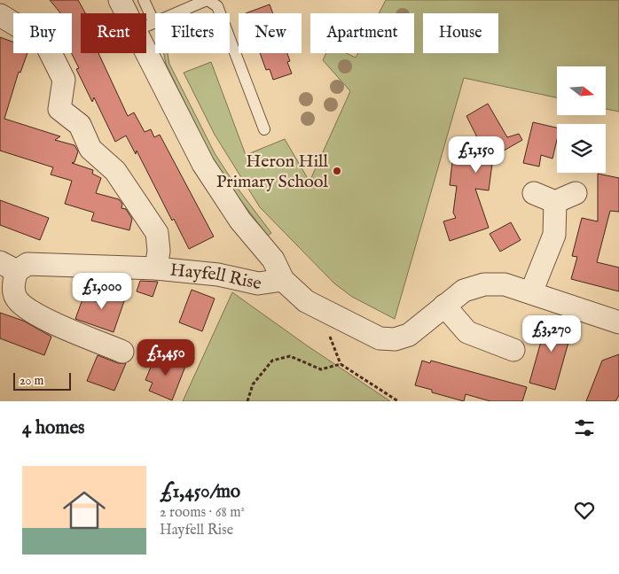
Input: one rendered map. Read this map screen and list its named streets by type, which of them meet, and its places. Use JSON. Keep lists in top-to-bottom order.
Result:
{
  "streets": {
    "street": ["Hayfell Rise"]
  },
  "places": ["Heron Hill Primary School"],
  "scale_bar": "20 m",
  "north": "right",
  "page": {
    "chip": [
      "Buy",
      "Rent",
      "Filters",
      "New",
      "Apartment",
      "House"
    ],
    "price": [
      "£1,150",
      "£1,000",
      "£3,270",
      "£1,450"
    ],
    "scale": "20 m",
    "heading": "4 homes",
    "list": [
      {
        "name": "£1,450/mo",
        "note": "2 rooms · 68 m² · Hayfell Rise"
      }
    ]
  }
}
